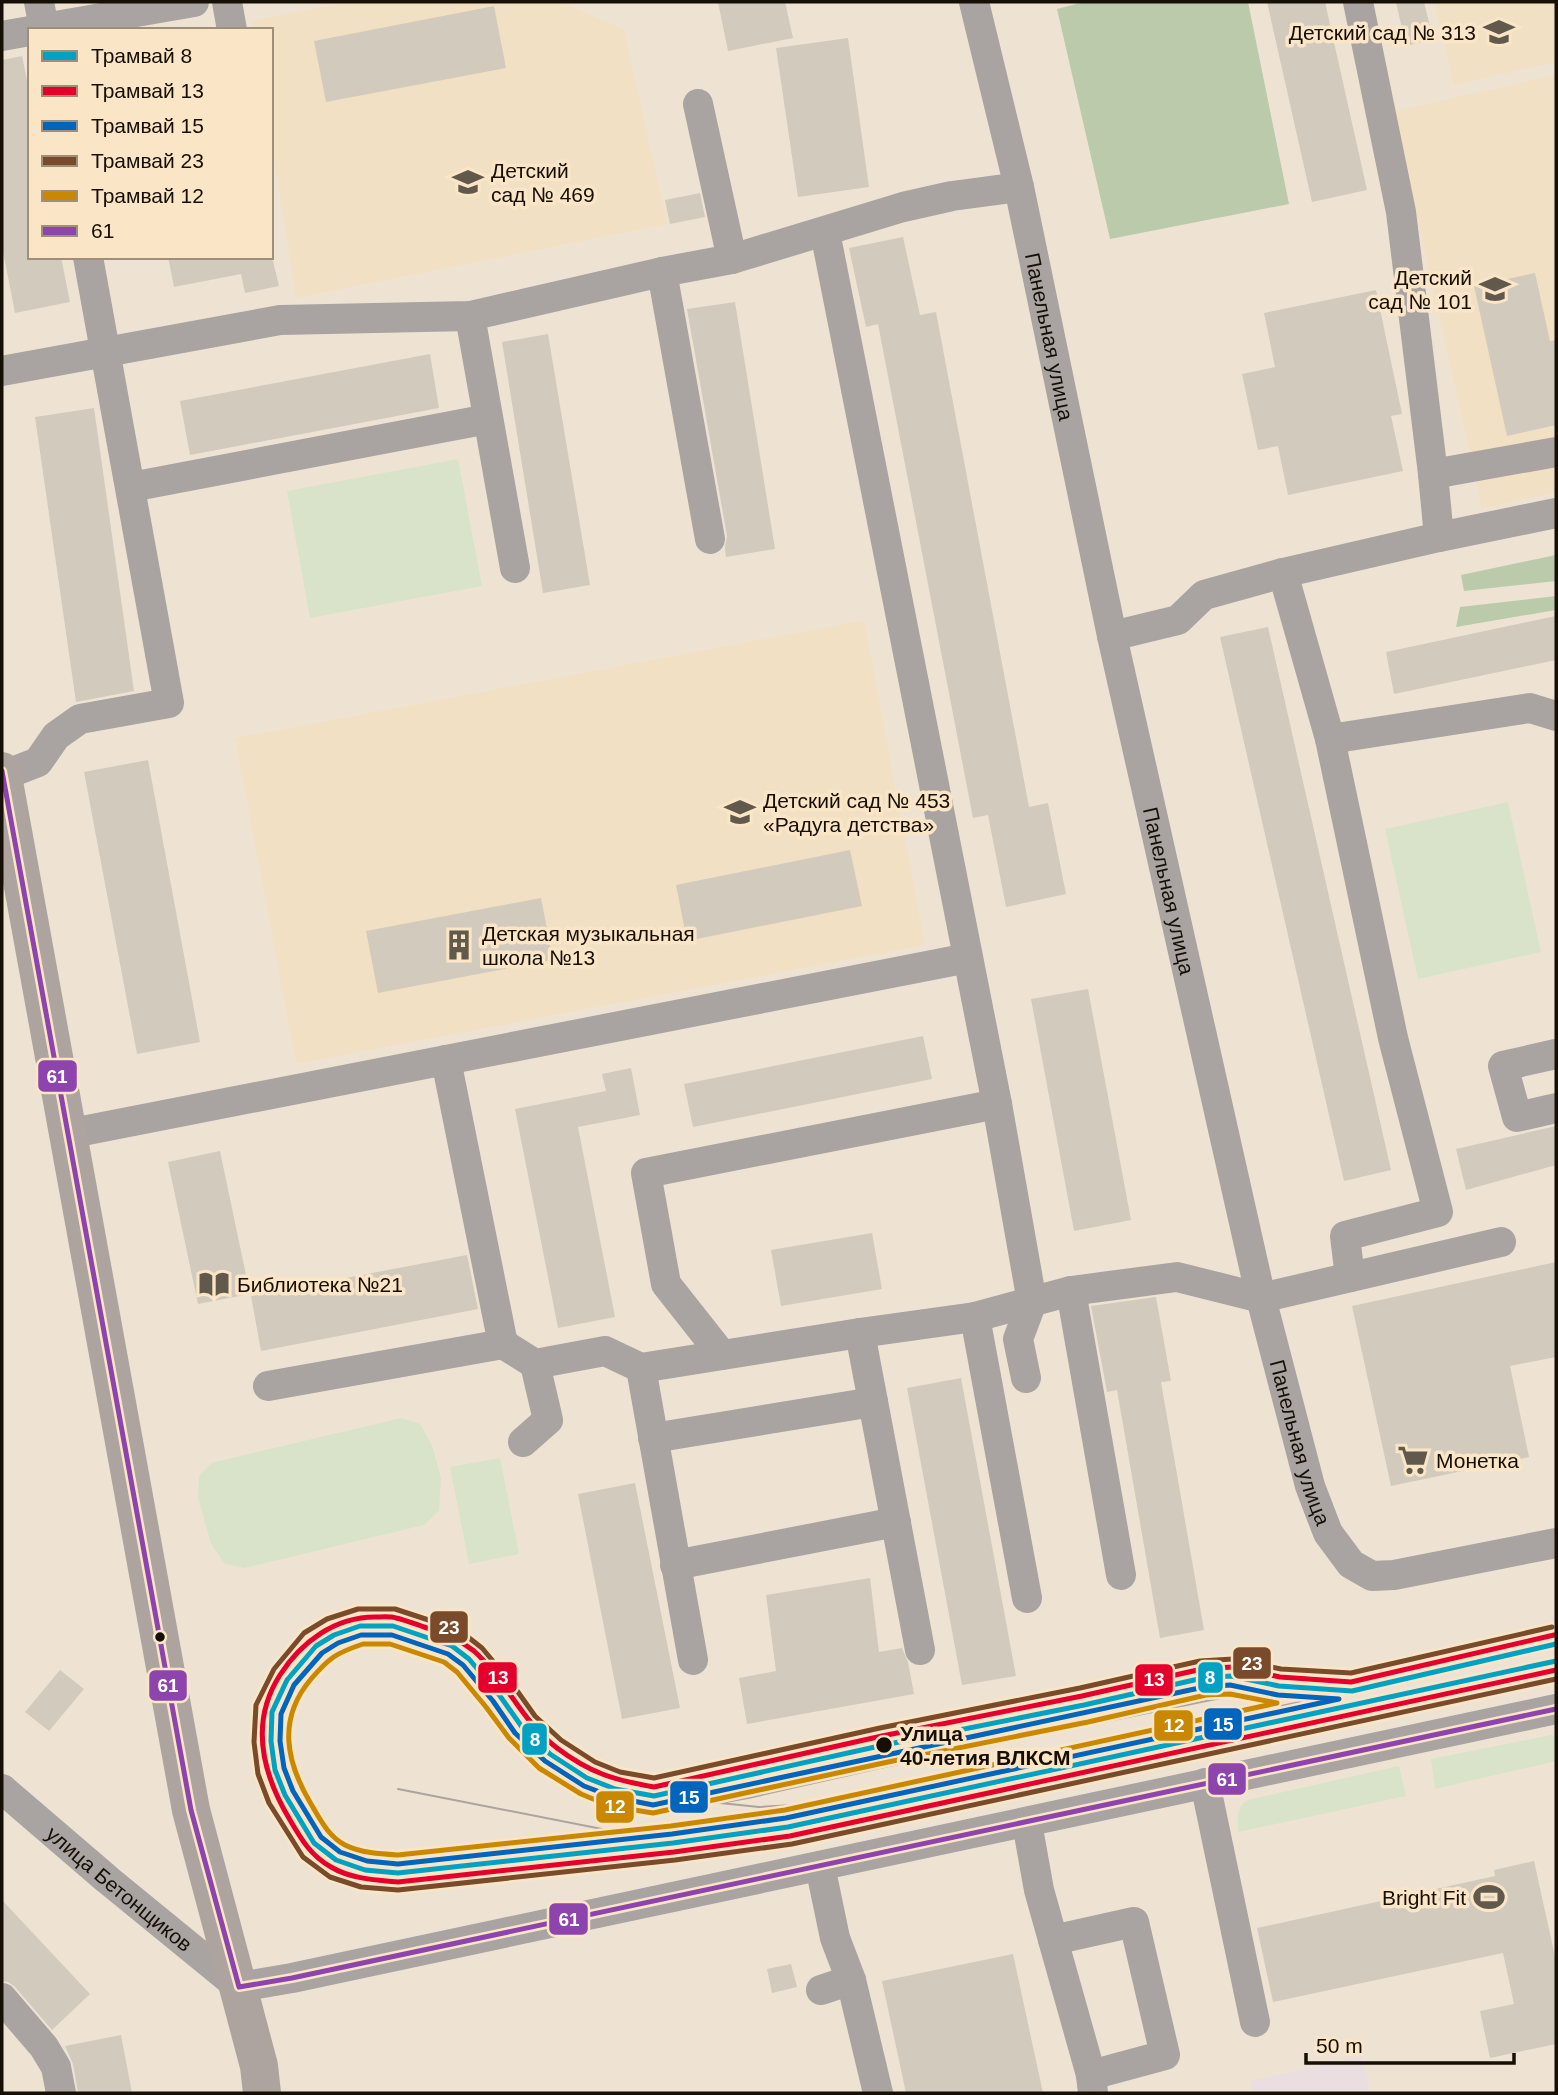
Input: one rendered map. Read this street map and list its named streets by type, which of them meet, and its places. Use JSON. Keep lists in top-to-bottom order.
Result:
{
  "streets": {
    "street": ["Панельная улица", "улица Бетонщиков"]
  },
  "places": {
    "school or university": [
      "Детский сад № 313",
      "Детский сад № 469",
      "Детский сад № 101",
      "Детский сад № 453 «Радуга детства»"
    ],
    "building": ["Детская музыкальная школа №13"],
    "library": ["Библиотека №21"],
    "supermarket": ["Монетка"],
    "other": ["Улица 40-летия ВЛКСМ"],
    "sports": ["Bright Fit"]
  },
  "lines": [
    "transit line 61",
    "tram line 23",
    "tram line 13",
    "tram line 8",
    "tram line 15",
    "tram line 12"
  ],
  "legend": [
    "Трамвай 8",
    "Трамвай 13",
    "Трамвай 15",
    "Трамвай 23",
    "Трамвай 12",
    "61"
  ],
  "scale_bar": "50 m"
}
